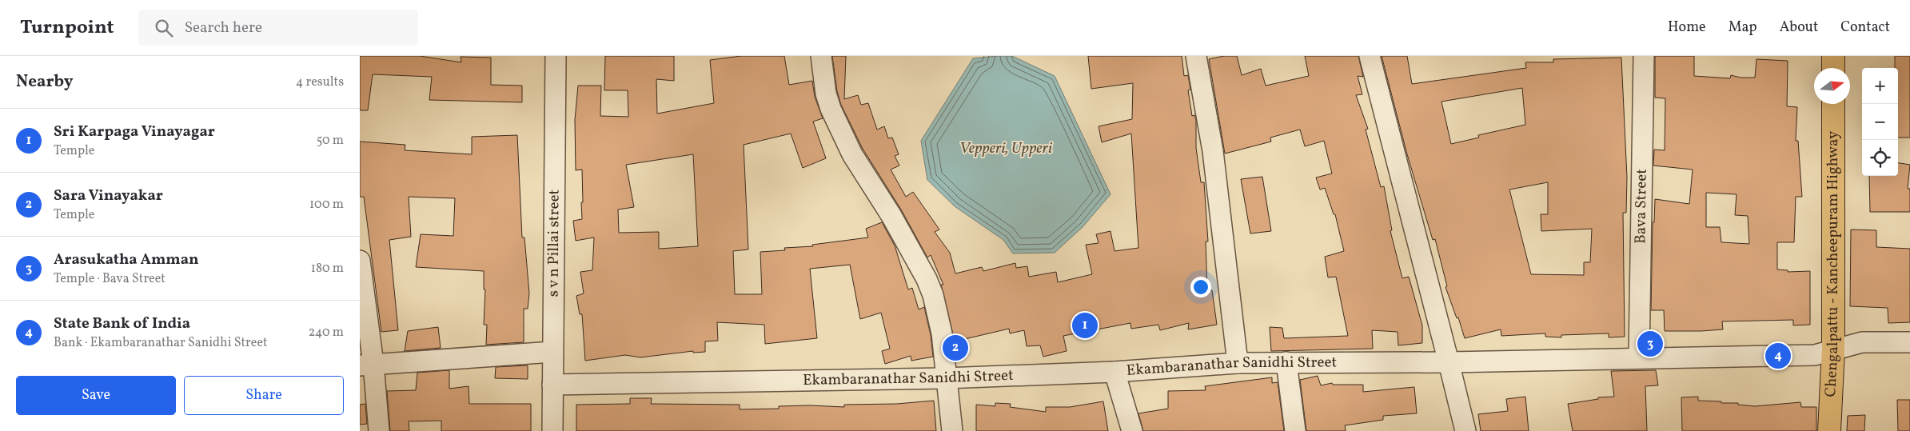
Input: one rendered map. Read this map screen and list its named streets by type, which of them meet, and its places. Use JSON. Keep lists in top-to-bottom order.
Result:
{
  "streets": {
    "highway": ["Chengalpattu - Kancheepuram Highway"],
    "street": ["Bava Street", "s v n Pillai street", "Ekambaranathar Sanidhi Street"]
  },
  "crossings": [
    ["Bava Street", "Ekambaranathar Sanidhi Street"],
    ["s v n Pillai street", "Ekambaranathar Sanidhi Street"],
    ["Chengalpattu - Kancheepuram Highway", "Ekambaranathar Sanidhi Street"]
  ],
  "water": ["Vepperi, Upperi"],
  "north": "right",
  "page": {
    "header": "Turnpoint",
    "search": "Search here",
    "nav": [
      "Home",
      "Map",
      "About",
      "Contact"
    ],
    "heading": ["Nearby", "4 results"],
    "map_buttons": ["+", "−"],
    "list": [
      {
        "mark": "1",
        "name": "Sri Karpaga Vinayagar",
        "note": "Temple",
        "value": "50 m"
      },
      {
        "mark": "2",
        "name": "Sara Vinayakar",
        "note": "Temple",
        "value": "100 m"
      },
      {
        "mark": "3",
        "name": "Arasukatha Amman",
        "note": "Temple · Bava Street",
        "value": "180 m"
      },
      {
        "mark": "4",
        "name": "State Bank of India",
        "note": "Bank · Ekambaranathar Sanidhi Street",
        "value": "240 m"
      }
    ],
    "pins": [
      "1",
      "3",
      "2",
      "4"
    ],
    "buttons": ["Save", "Share"]
  }
}
